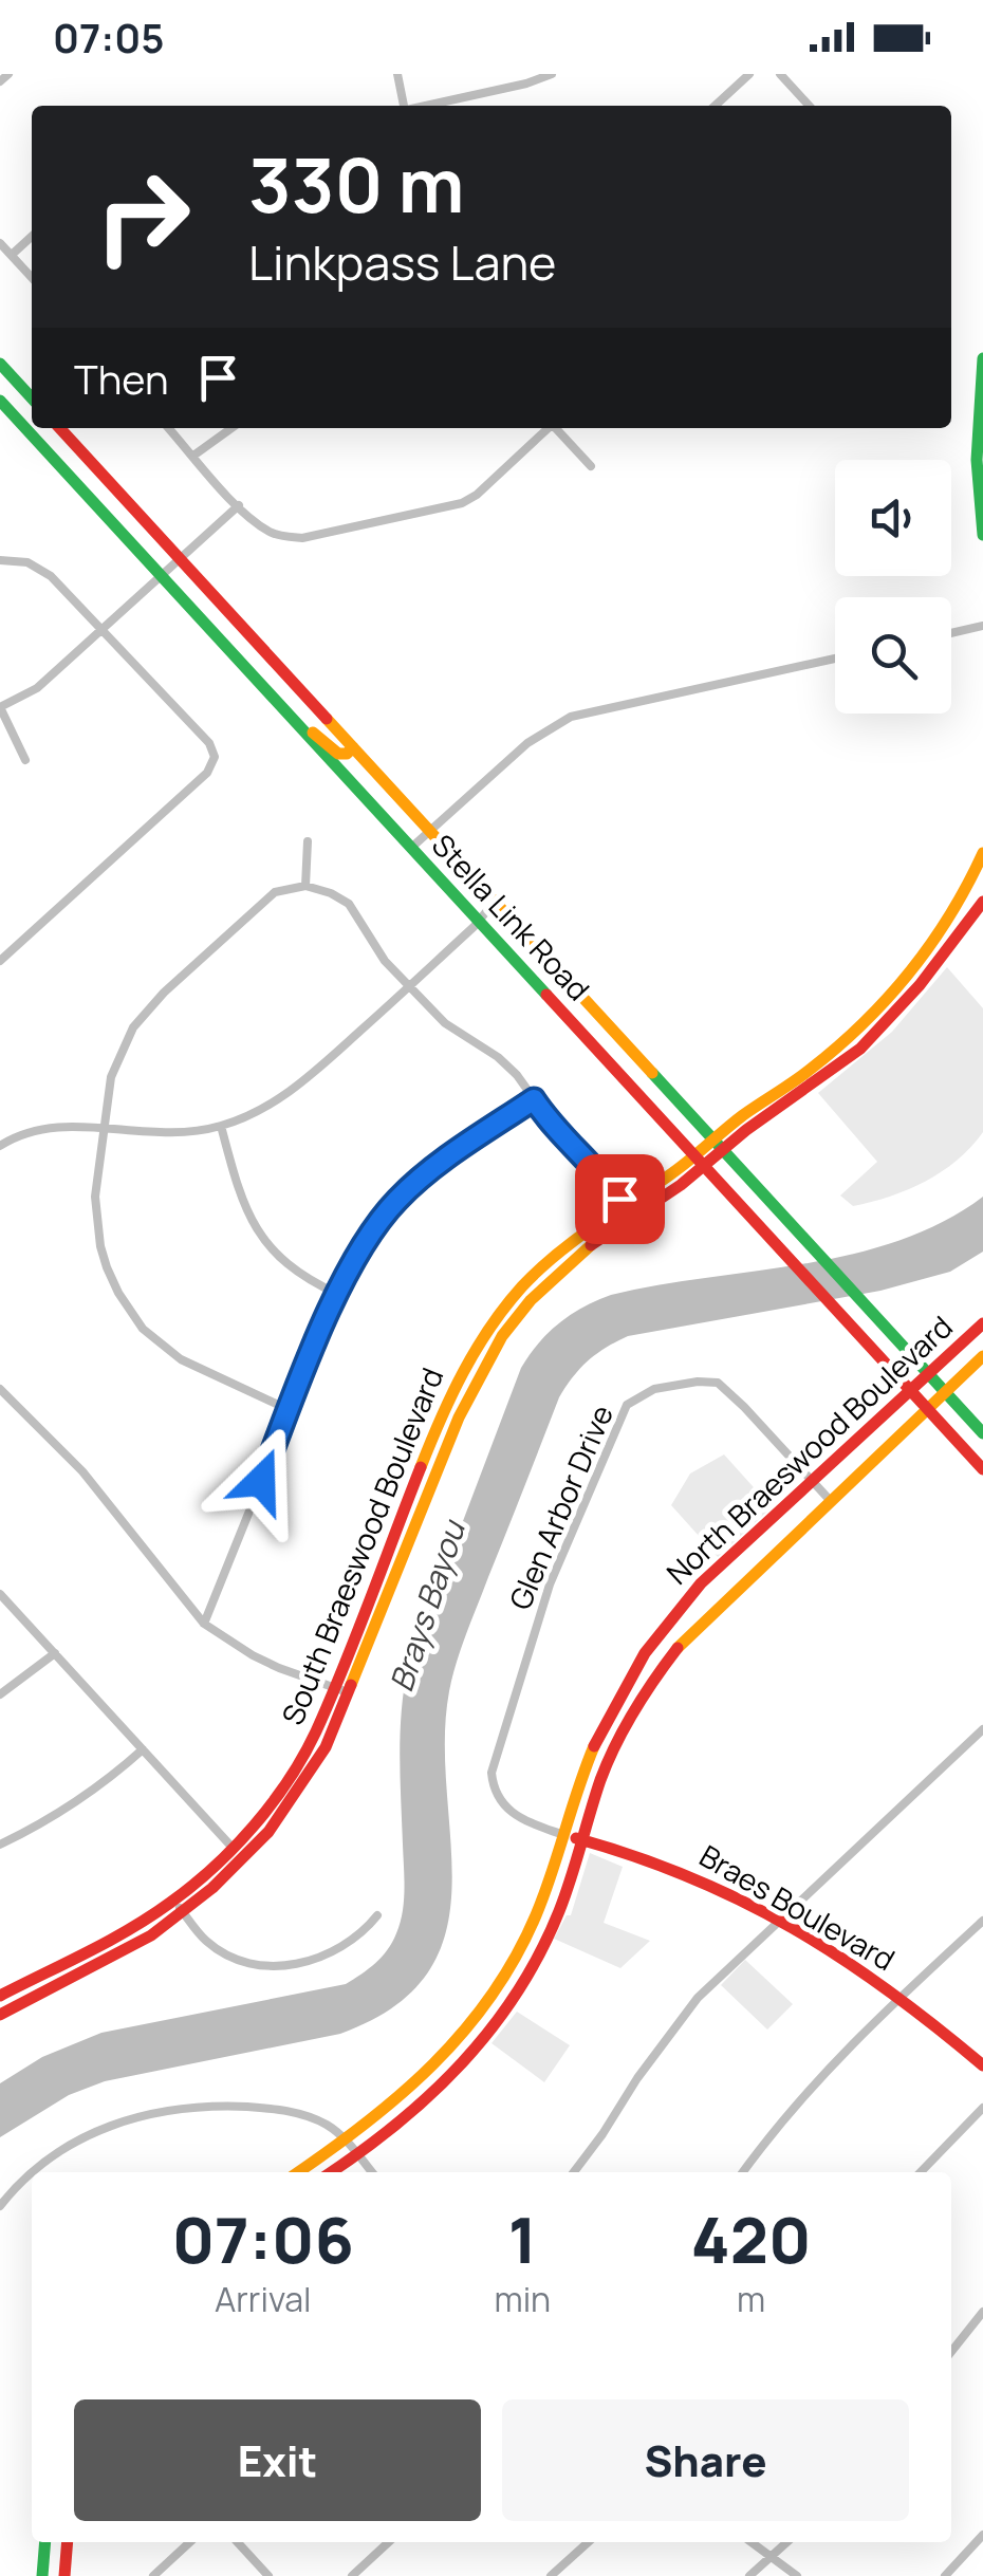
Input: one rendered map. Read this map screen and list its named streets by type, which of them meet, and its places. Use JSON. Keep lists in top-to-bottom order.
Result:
{
  "streets": {
    "main road": [
      "Stella Link Road",
      "North Braeswood Boulevard",
      "South Braeswood Boulevard",
      "Braes Boulevard"
    ],
    "street": ["Glen Arbor Drive"]
  },
  "crossings": [
    ["Stella Link Road", "North Braeswood Boulevard"],
    ["Stella Link Road", "South Braeswood Boulevard"],
    ["North Braeswood Boulevard", "Glen Arbor Drive"],
    ["North Braeswood Boulevard", "Braes Boulevard"],
    ["Glen Arbor Drive", "Braes Boulevard"]
  ],
  "water": ["Brays Bayou"],
  "page": {
    "status": "07:05",
    "turn": ["330 m", "Linkpass Lane"],
    "then": "Then",
    "eta": [
      "07:06",
      "Arrival",
      "1",
      "min",
      "420",
      "m"
    ],
    "buttons": ["Exit", "Share"]
  }
}
